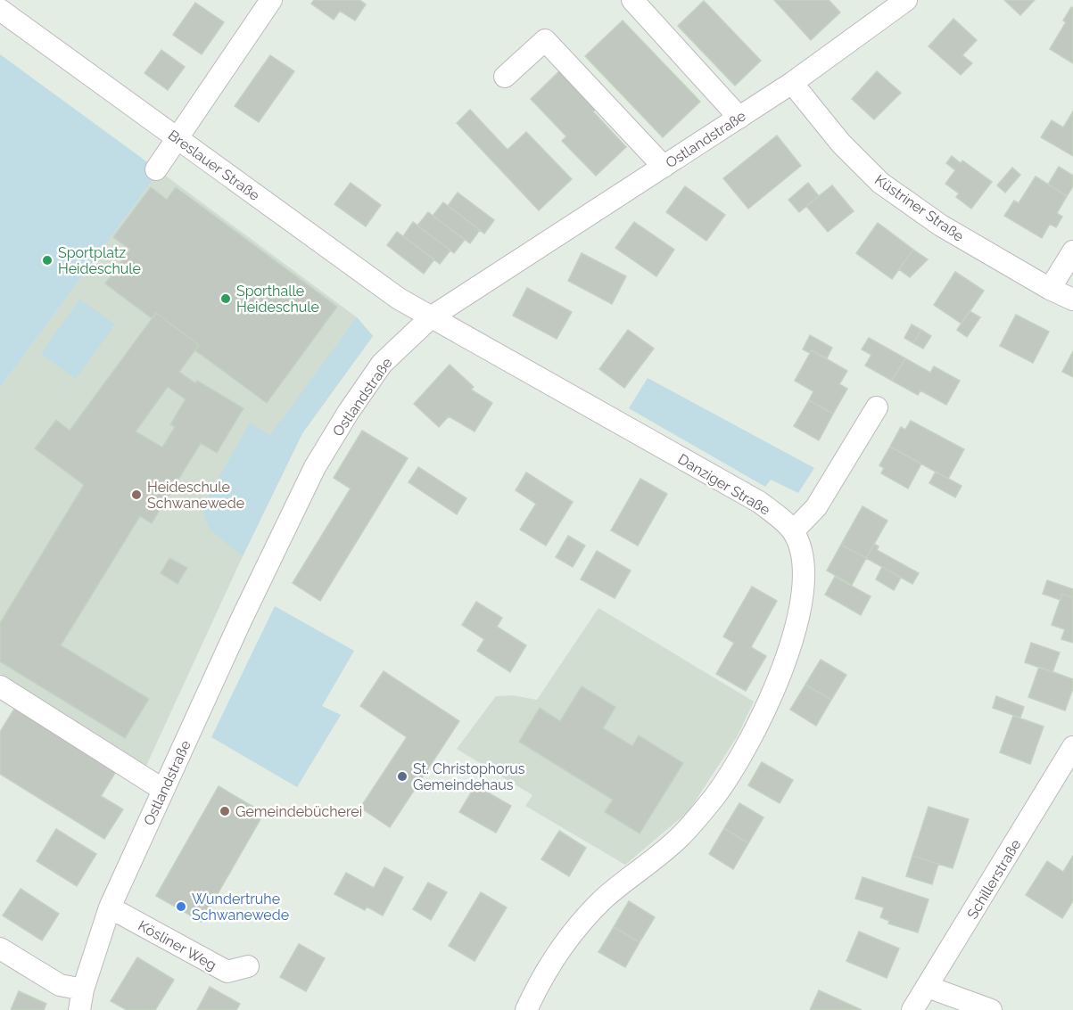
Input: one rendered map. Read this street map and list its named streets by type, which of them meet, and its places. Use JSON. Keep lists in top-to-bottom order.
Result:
{
  "streets": {
    "street": [
      "Ostlandstraße",
      "Breslauer Straße",
      "Küstriner Straße",
      "Danziger Straße",
      "Schillerstraße",
      "Kösliner Weg"
    ]
  },
  "crossings": [
    ["Ostlandstraße", "Breslauer Straße"],
    ["Ostlandstraße", "Küstriner Straße"],
    ["Ostlandstraße", "Danziger Straße"],
    ["Ostlandstraße", "Kösliner Weg"],
    ["Breslauer Straße", "Danziger Straße"]
  ],
  "places": [
    "Sportplatz Heideschule",
    "Sporthalle Heideschule",
    "Heideschule Schwanewede",
    "St. Christophorus Gemeindehaus",
    "Gemeindebücherei",
    "Wundertruhe Schwanewede"
  ]
}
